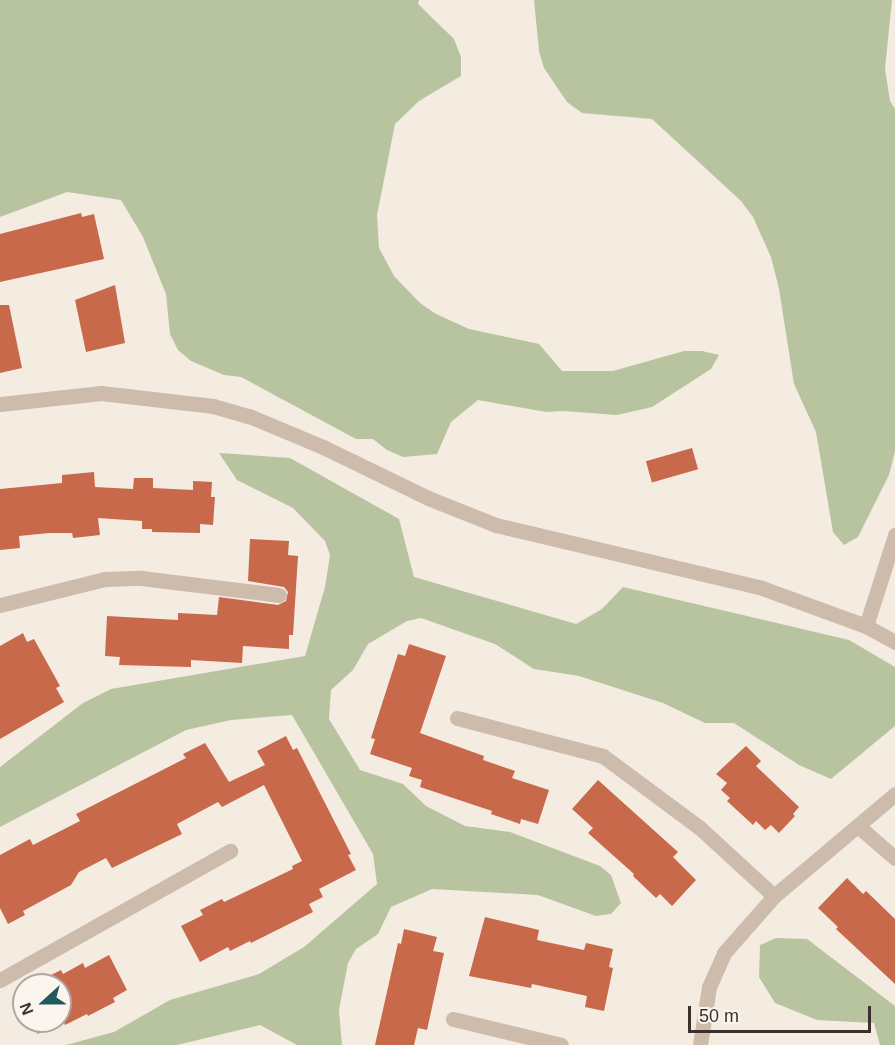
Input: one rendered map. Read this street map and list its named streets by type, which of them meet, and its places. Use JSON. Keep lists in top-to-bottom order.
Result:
{
  "scale_bar": "50 m",
  "north": "left"
}
